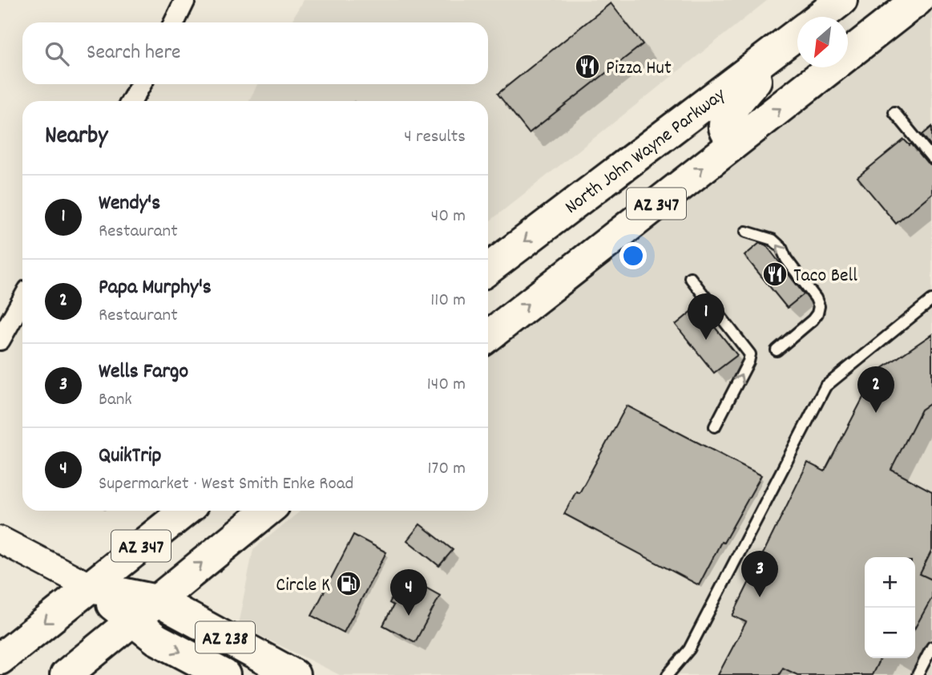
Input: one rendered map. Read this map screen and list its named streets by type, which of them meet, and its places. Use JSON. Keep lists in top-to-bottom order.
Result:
{
  "streets": {
    "main road": ["North John Wayne Parkway", "AZ 347", "AZ 238"]
  },
  "crossings": [
    ["AZ 347", "AZ 238"]
  ],
  "places": {
    "restaurant": ["Pizza Hut", "Taco Bell"],
    "fuel station": ["Circle K"]
  },
  "north": "bottom left",
  "page": {
    "search": "Search here",
    "heading": ["Nearby", "4 results"],
    "list": [
      {
        "mark": "1",
        "name": "Wendy's",
        "note": "Restaurant",
        "value": "40 m"
      },
      {
        "mark": "2",
        "name": "Papa Murphy's",
        "note": "Restaurant",
        "value": "110 m"
      },
      {
        "mark": "3",
        "name": "Wells Fargo",
        "note": "Bank",
        "value": "140 m"
      },
      {
        "mark": "4",
        "name": "QuikTrip",
        "note": "Supermarket · West Smith Enke Road",
        "value": "170 m"
      }
    ],
    "pins": [
      "1",
      "2",
      "3",
      "4"
    ],
    "map_buttons": ["+", "−"]
  }
}
